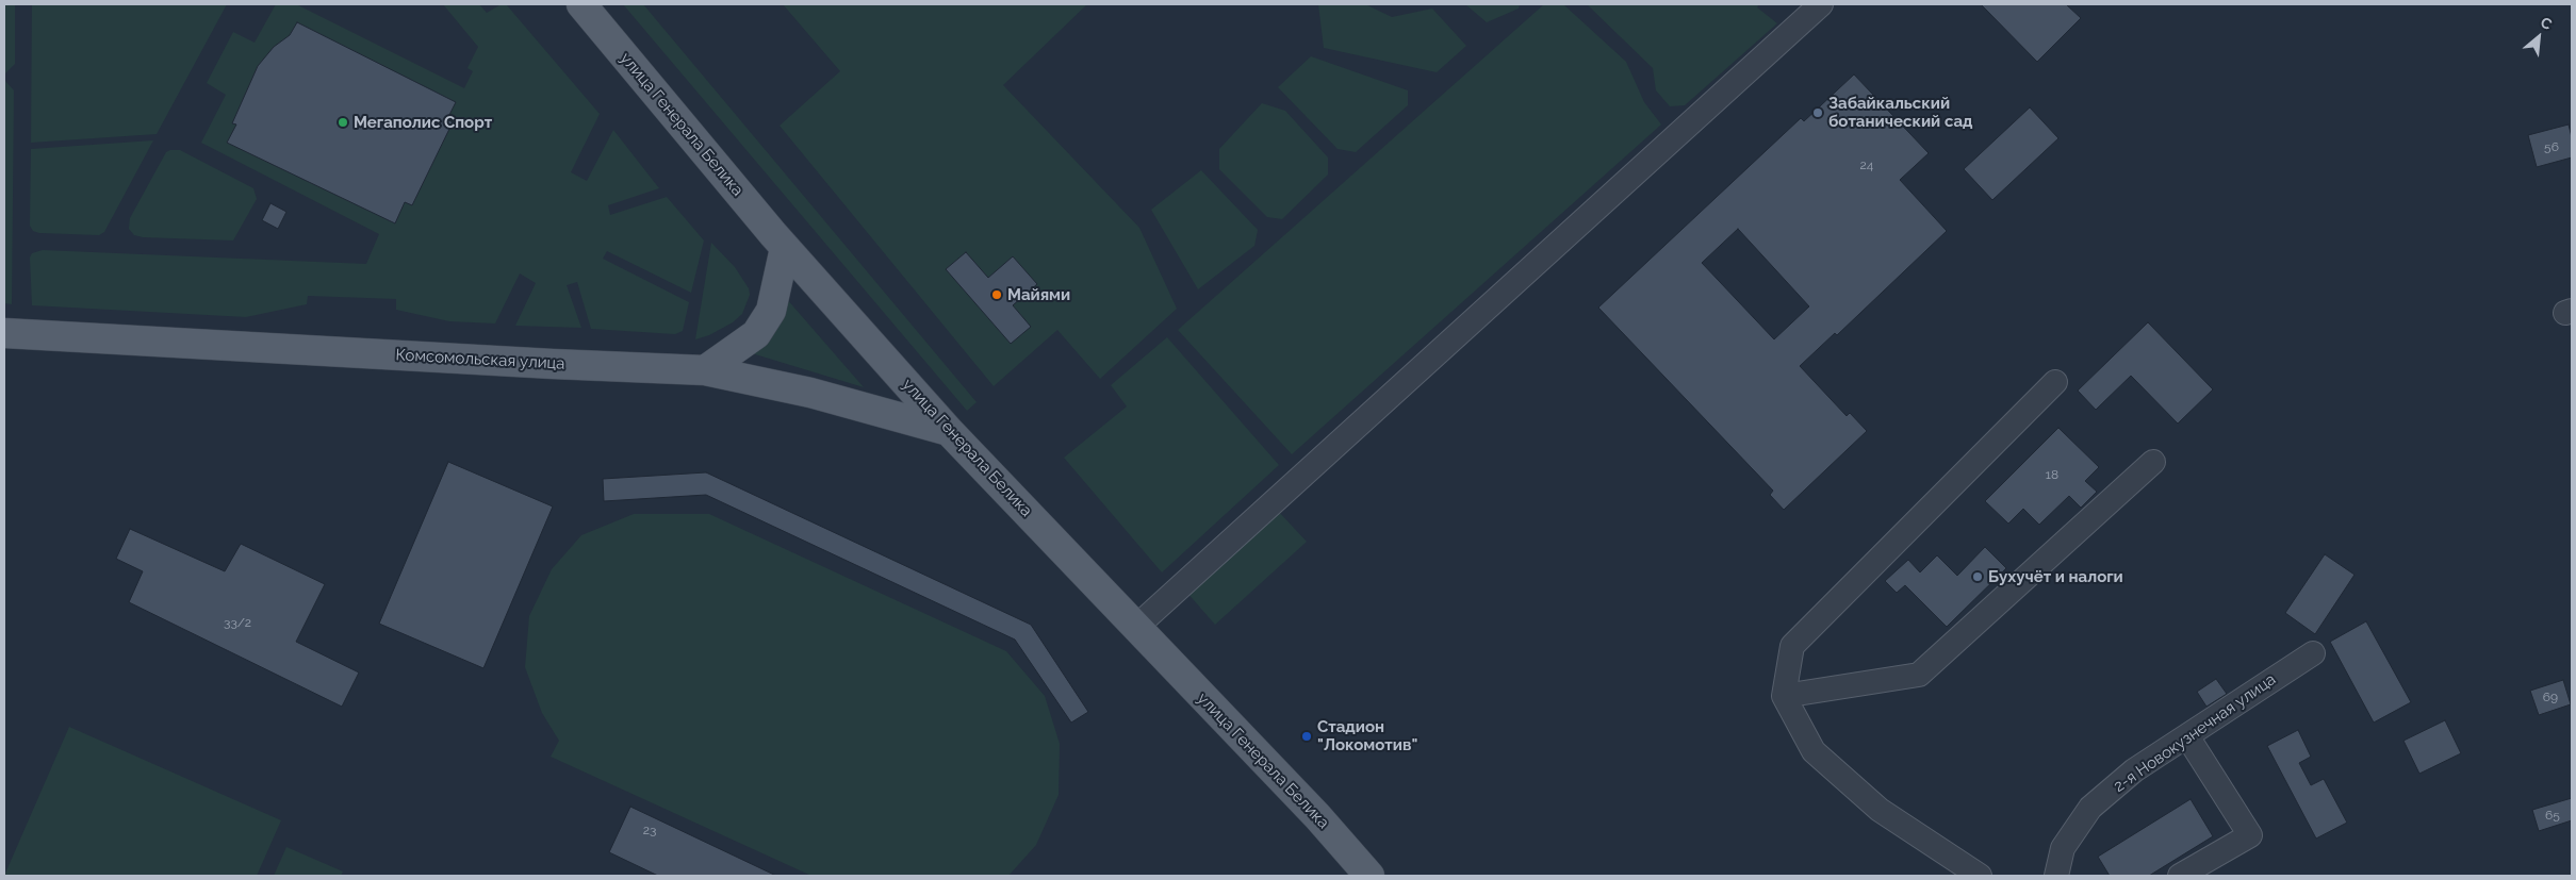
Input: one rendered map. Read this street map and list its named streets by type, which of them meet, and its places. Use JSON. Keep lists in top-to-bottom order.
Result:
{
  "streets": {
    "main road": ["улица Генерала Белика", "Комсомольская улица"],
    "street": ["2-я Новокузнечная улица"]
  },
  "crossings": [
    ["улица Генерала Белика", "Комсомольская улица"]
  ],
  "places": [
    "Забайкальский ботанический сад",
    "Мегаполис Спорт",
    "Майями",
    "Бухучёт и налоги",
    "Стадион \"Локомотив\""
  ],
  "house_numbers": [
    "56",
    "24",
    "18",
    "33/2",
    "69",
    "65",
    "23"
  ],
  "north": "top right"
}
